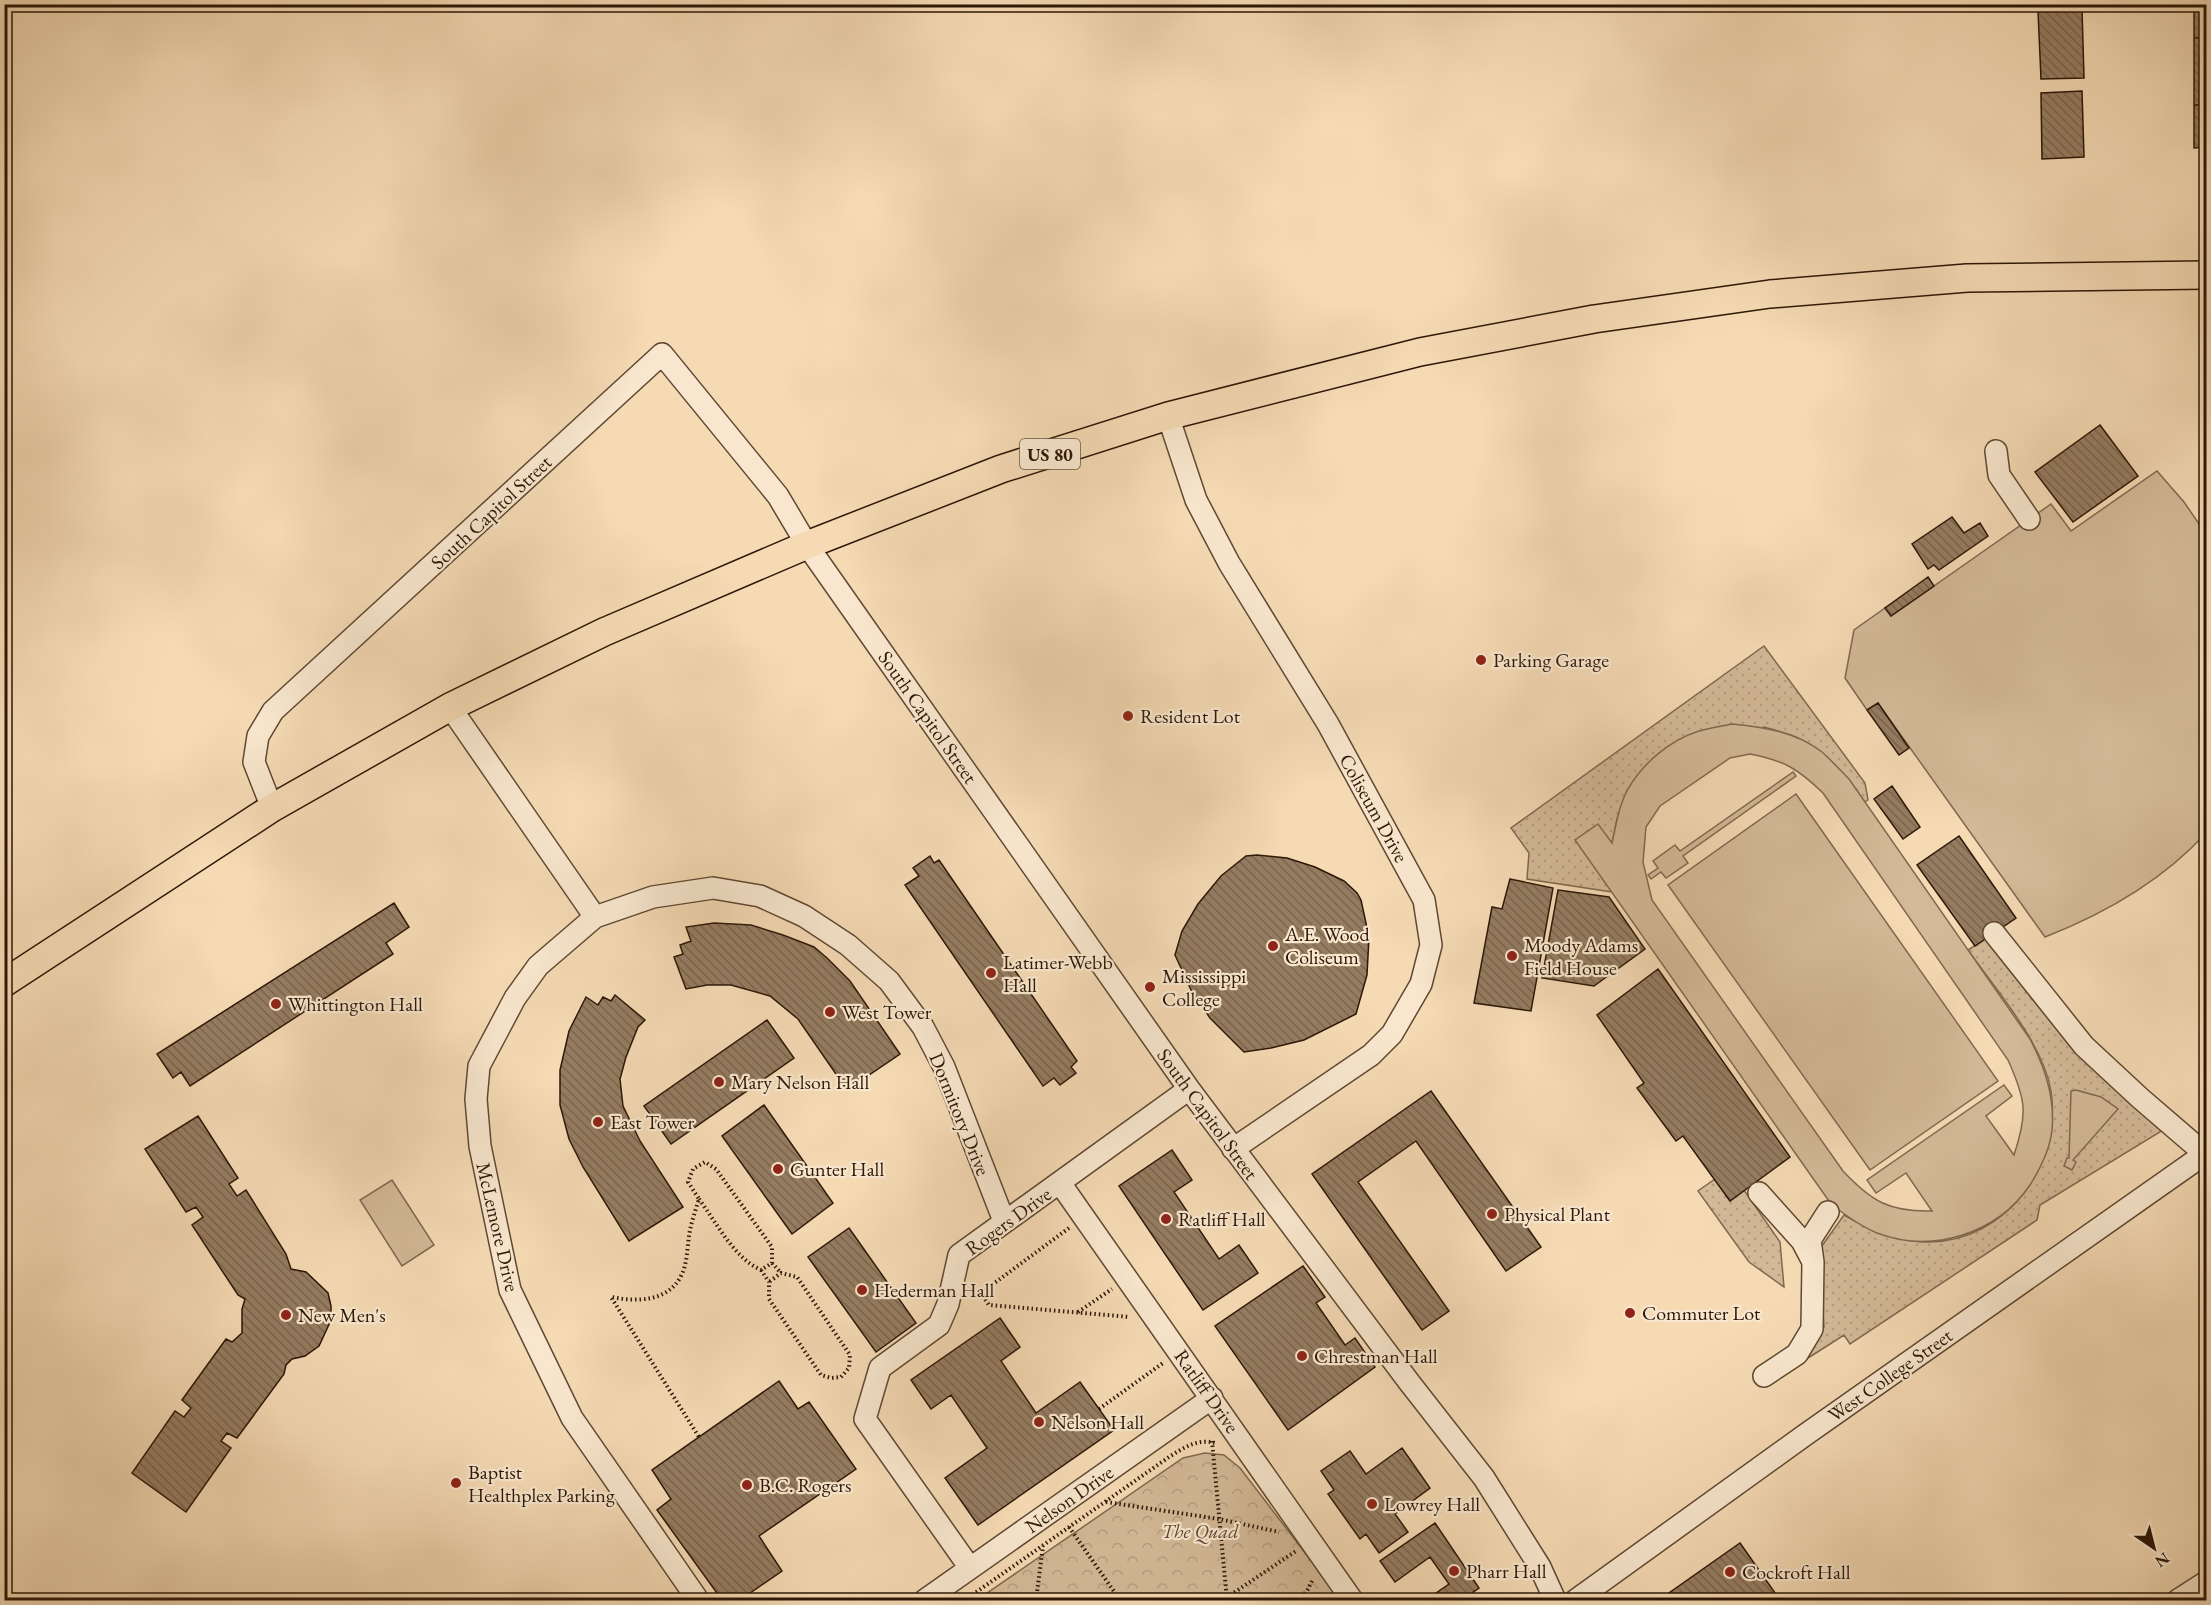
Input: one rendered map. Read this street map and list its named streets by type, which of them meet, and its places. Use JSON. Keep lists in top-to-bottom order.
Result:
{
  "streets": {
    "main road": ["US 80"],
    "street": [
      "South Capitol Street",
      "Coliseum Drive",
      "Dormitory Drive",
      "Rogers Drive",
      "McLemore Drive",
      "West College Street",
      "Ratliff Drive",
      "Nelson Drive"
    ]
  },
  "crossings": [
    ["US 80", "South Capitol Street"],
    ["US 80", "Coliseum Drive"],
    ["South Capitol Street", "Coliseum Drive"],
    ["South Capitol Street", "Rogers Drive"],
    ["Dormitory Drive", "Rogers Drive"],
    ["Dormitory Drive", "McLemore Drive"],
    ["Rogers Drive", "Ratliff Drive"],
    ["Rogers Drive", "Nelson Drive"],
    ["Ratliff Drive", "Nelson Drive"]
  ],
  "parks": ["The Quad"],
  "places": [
    "Parking Garage",
    "Resident Lot",
    "A.E. Wood Coliseum",
    "Moody Adams Field House",
    "Latimer-Webb Hall",
    "Mississippi College",
    "Whittington Hall",
    "West Tower",
    "Mary Nelson Hall",
    "East Tower",
    "Gunter Hall",
    "Physical Plant",
    "Ratliff Hall",
    "Hederman Hall",
    "Commuter Lot",
    "New Men's",
    "Chrestman Hall",
    "Nelson Hall",
    "Baptist Healthplex Parking",
    "B.C. Rogers",
    "Lowrey Hall",
    "Pharr Hall",
    "Cockroft Hall"
  ],
  "north": "bottom right"
}
